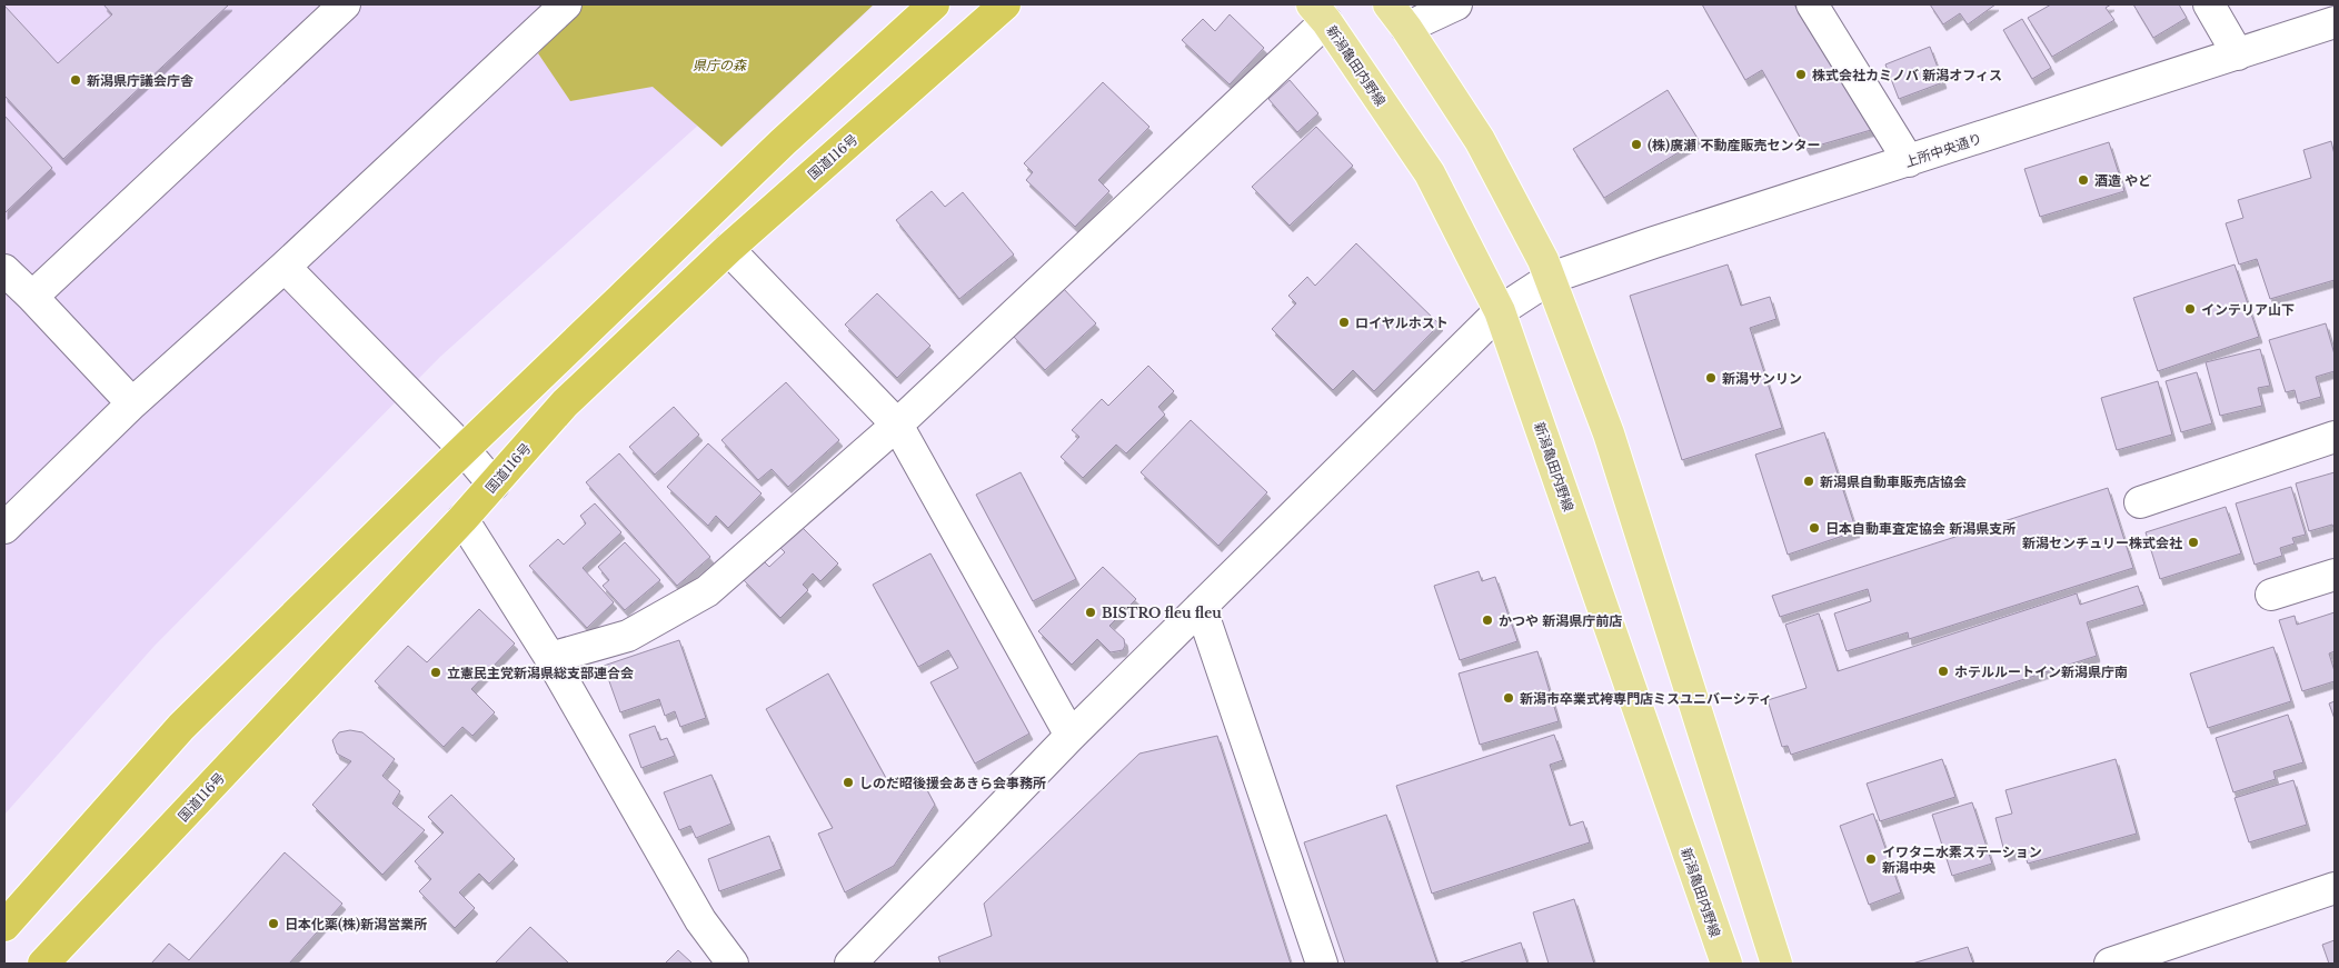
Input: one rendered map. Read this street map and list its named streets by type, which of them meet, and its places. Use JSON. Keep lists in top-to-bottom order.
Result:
{
  "streets": {
    "highway": ["国道116号"],
    "main road": ["新潟亀田内野線"],
    "street": ["上所中央通り"]
  },
  "crossings": [
    ["新潟亀田内野線", "上所中央通り"]
  ],
  "parks": ["県庁の森"],
  "places": [
    "株式会社カミノバ 新潟オフィス",
    "新潟県庁議会庁舎",
    "(株)廣瀬 不動産販売センター",
    "酒造 やど",
    "インテリア山下",
    "ロイヤルホスト",
    "新潟サンリン",
    "新潟県自動車販売店協会",
    "日本自動車査定協会 新潟県支所",
    "新潟センチュリー株式会社",
    "BISTRO fleu fleu",
    "かつや 新潟県庁前店",
    "ホテルルートイン新潟県庁南",
    "立憲民主党新潟県総支部連合会",
    "新潟市卒業式袴専門店ミスユニバーシティ",
    "しのだ昭後援会あきら会事務所",
    "イワタニ水素ステーション 新潟中央",
    "日本化薬(株)新潟営業所"
  ]
}
